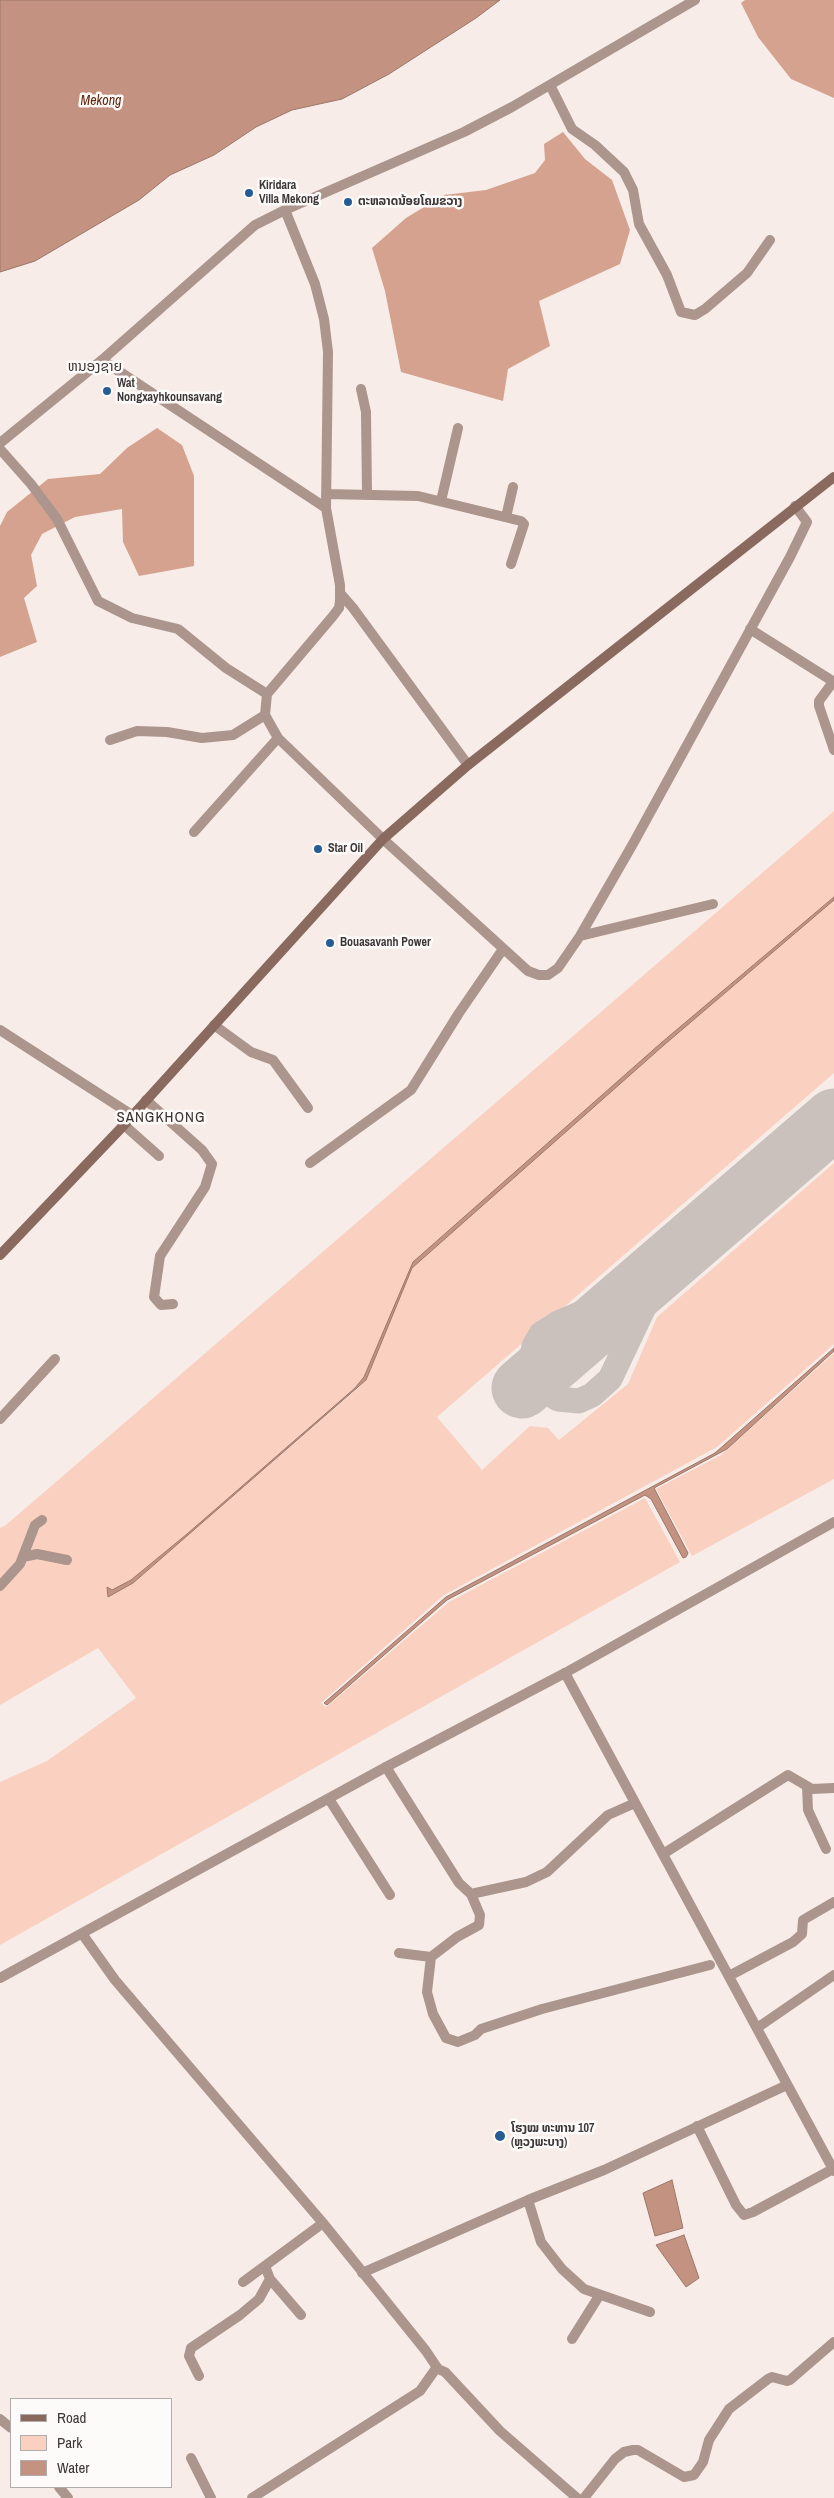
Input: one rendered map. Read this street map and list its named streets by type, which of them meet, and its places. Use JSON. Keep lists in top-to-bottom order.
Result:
{
  "districts": ["ຫນອງຊາຍ", "SANGKHONG"],
  "water": ["Mekong"],
  "places": [
    "Kiridara Villa Mekong",
    "ຕະຫລາດນ້ອຍໂຄມຂວາງ",
    "Wat Nongxayhkounsavang",
    "Star Oil",
    "Bouasavanh Power",
    "ໂຮງໝ ທະຫານ 107 (ຫຼວງພະບາງ)"
  ],
  "legend": ["Road", "Park", "Water"]
}
